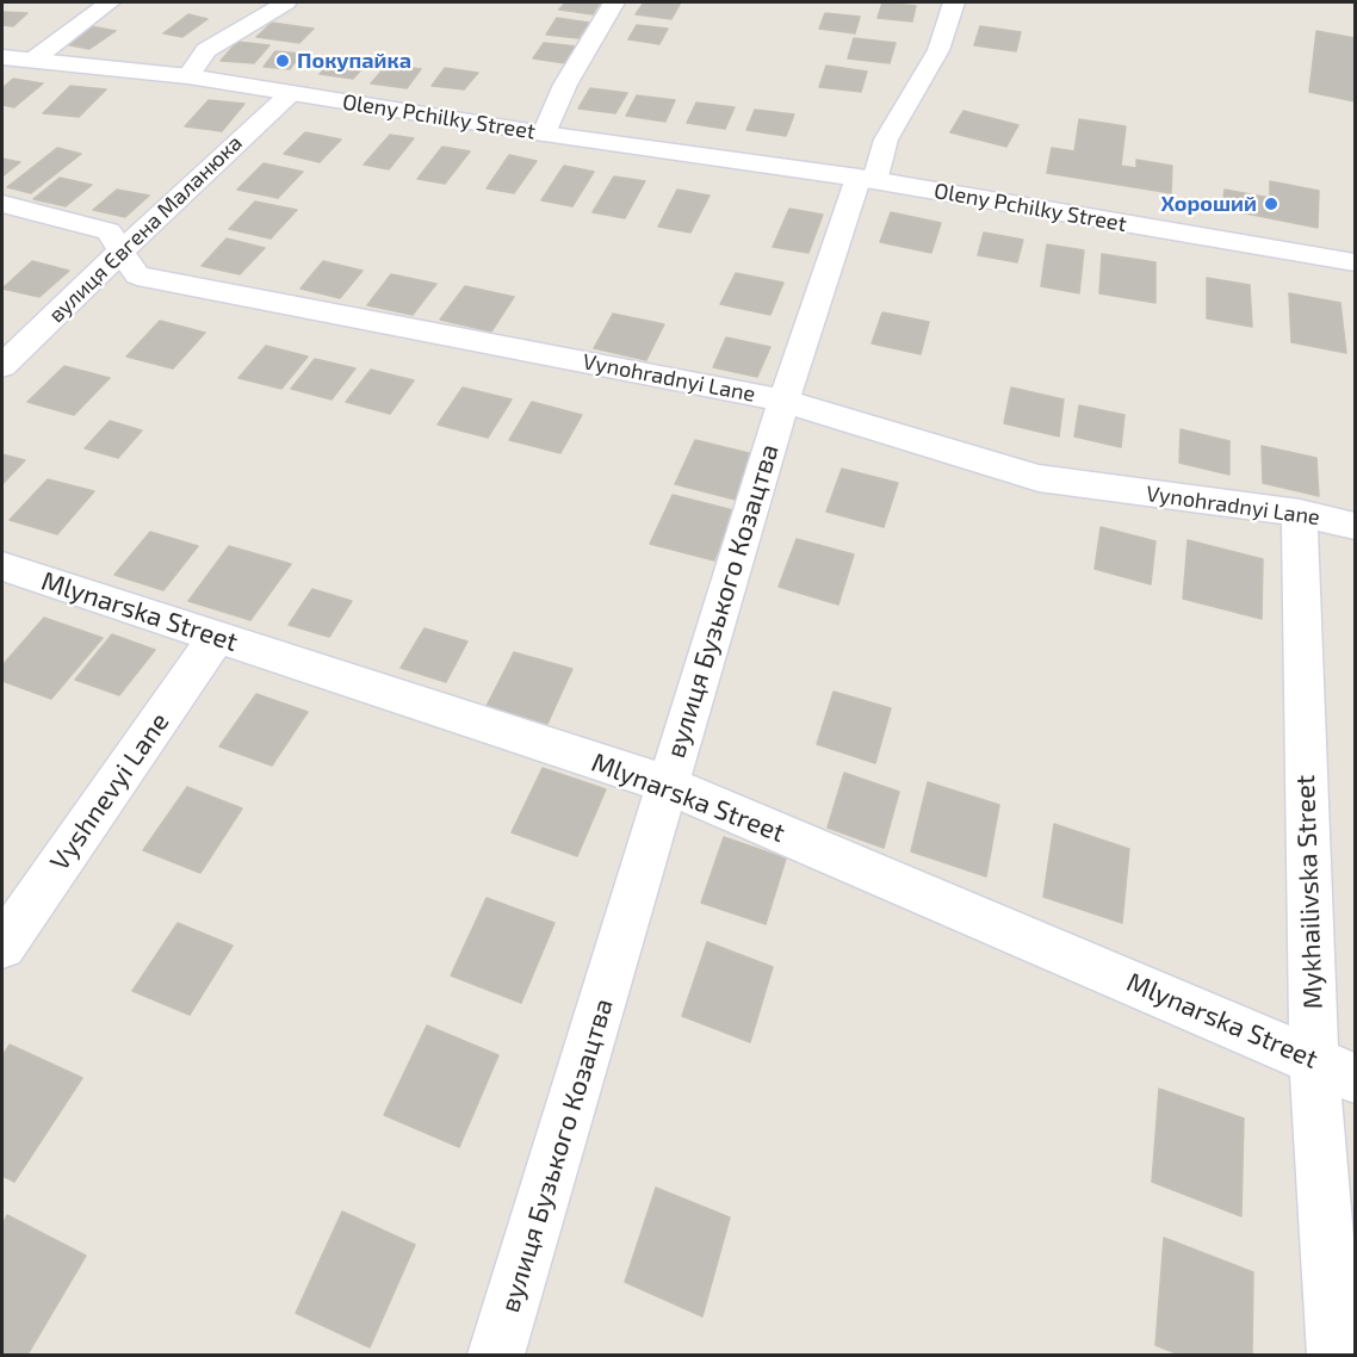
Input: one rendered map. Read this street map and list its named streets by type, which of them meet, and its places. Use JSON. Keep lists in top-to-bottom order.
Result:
{
  "streets": {
    "street": [
      "Oleny Pchilky Street",
      "вулиця Євгена Маланюка",
      "Vynohradnyi Lane",
      "вулиця Бузького Козацтва",
      "Mlynarska Street",
      "Vyshnevyi Lane",
      "Mykhailivska Street"
    ]
  },
  "crossings": [
    ["Oleny Pchilky Street", "вулиця Євгена Маланюка"],
    ["Oleny Pchilky Street", "вулиця Бузького Козацтва"],
    ["вулиця Євгена Маланюка", "Vynohradnyi Lane"],
    ["Vynohradnyi Lane", "вулиця Бузького Козацтва"],
    ["Vynohradnyi Lane", "Mykhailivska Street"],
    ["вулиця Бузького Козацтва", "Mlynarska Street"],
    ["Mlynarska Street", "Vyshnevyi Lane"],
    ["Mlynarska Street", "Mykhailivska Street"]
  ],
  "places": ["Покупайка", "Хороший"]
}
